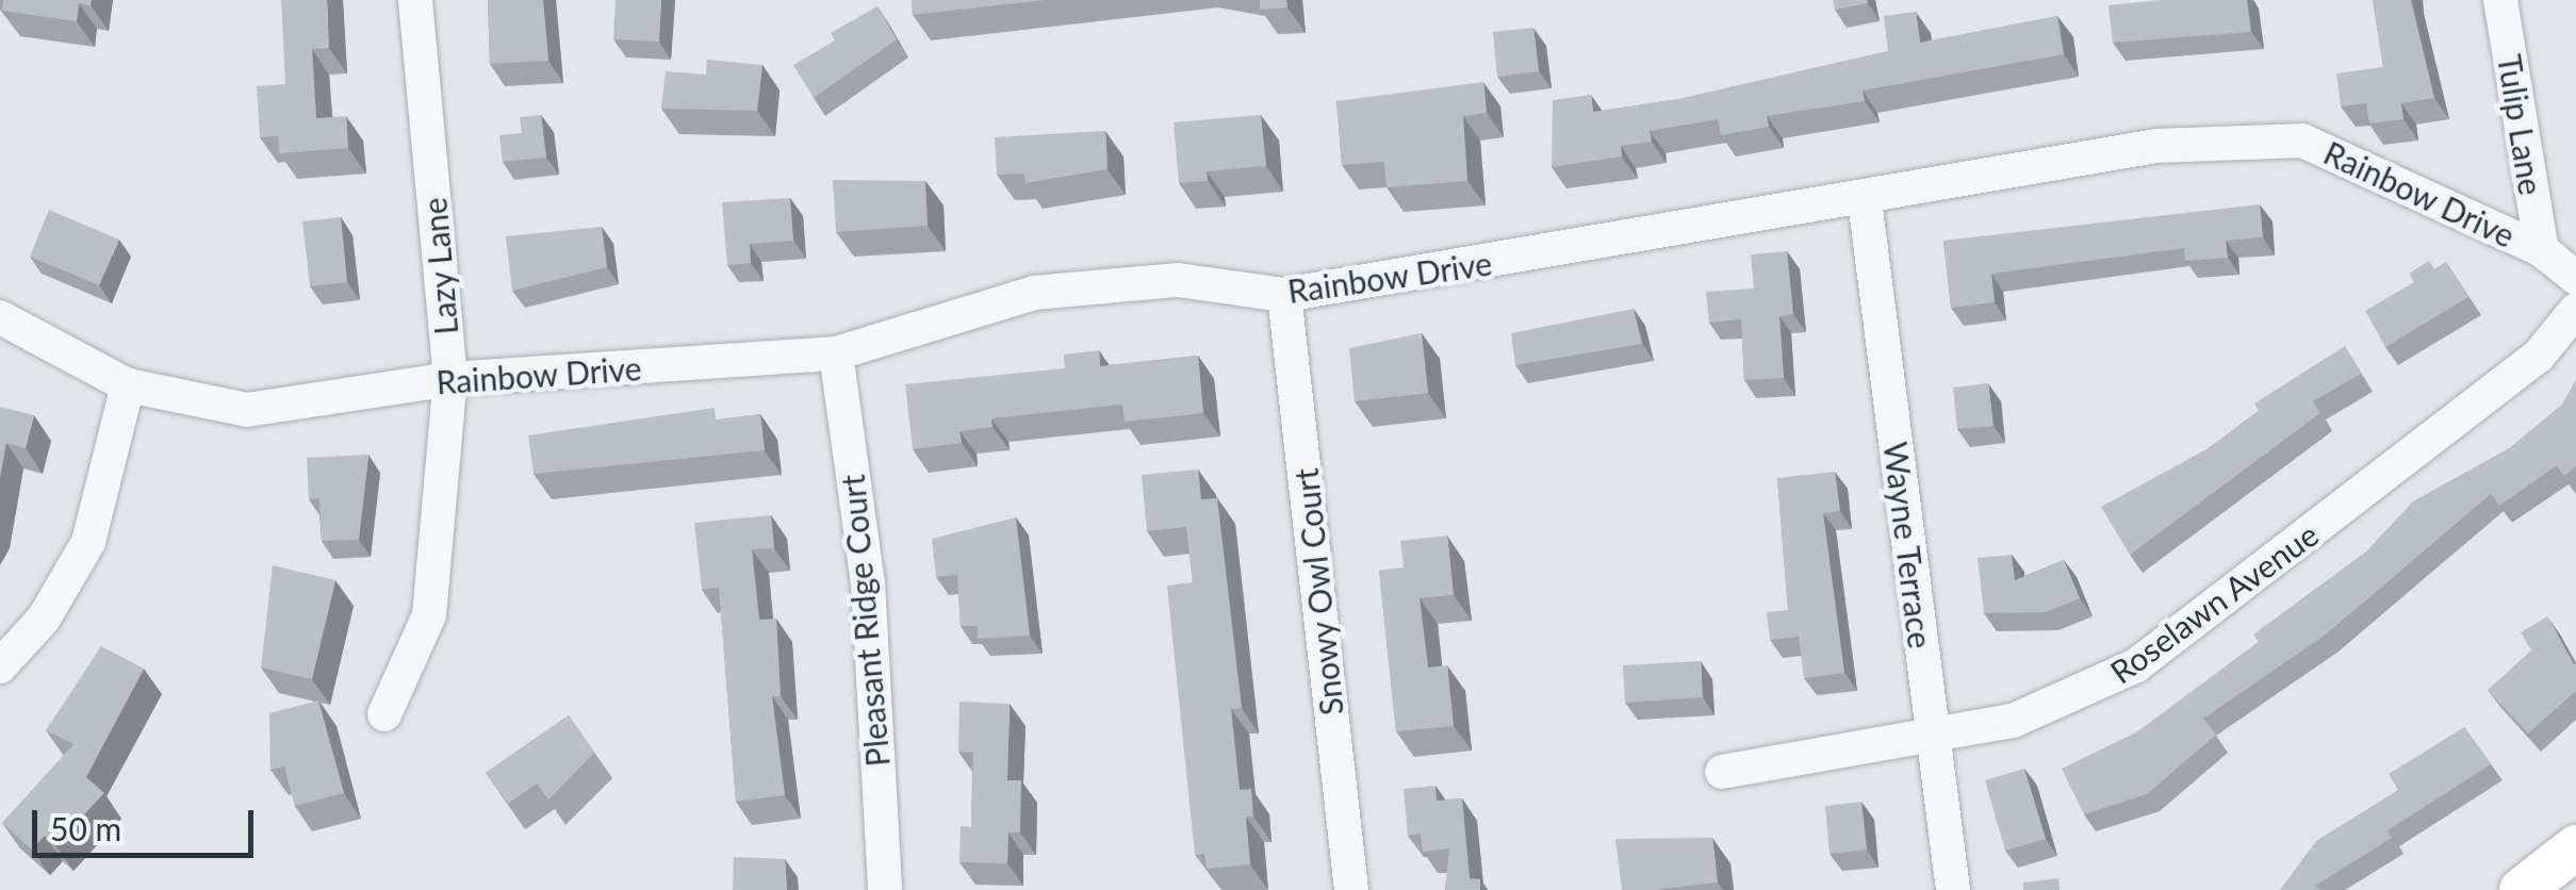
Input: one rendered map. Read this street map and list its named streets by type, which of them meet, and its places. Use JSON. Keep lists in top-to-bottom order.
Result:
{
  "streets": {
    "street": [
      "Tulip Lane",
      "Rainbow Drive",
      "Lazy Lane",
      "Wayne Terrace",
      "Snowy Owl Court",
      "Roselawn Avenue",
      "Pleasant Ridge Court"
    ]
  },
  "crossings": [
    ["Tulip Lane", "Rainbow Drive"],
    ["Rainbow Drive", "Lazy Lane"],
    ["Rainbow Drive", "Wayne Terrace"],
    ["Rainbow Drive", "Snowy Owl Court"],
    ["Rainbow Drive", "Pleasant Ridge Court"],
    ["Wayne Terrace", "Roselawn Avenue"]
  ],
  "scale_bar": "50 m"
}
